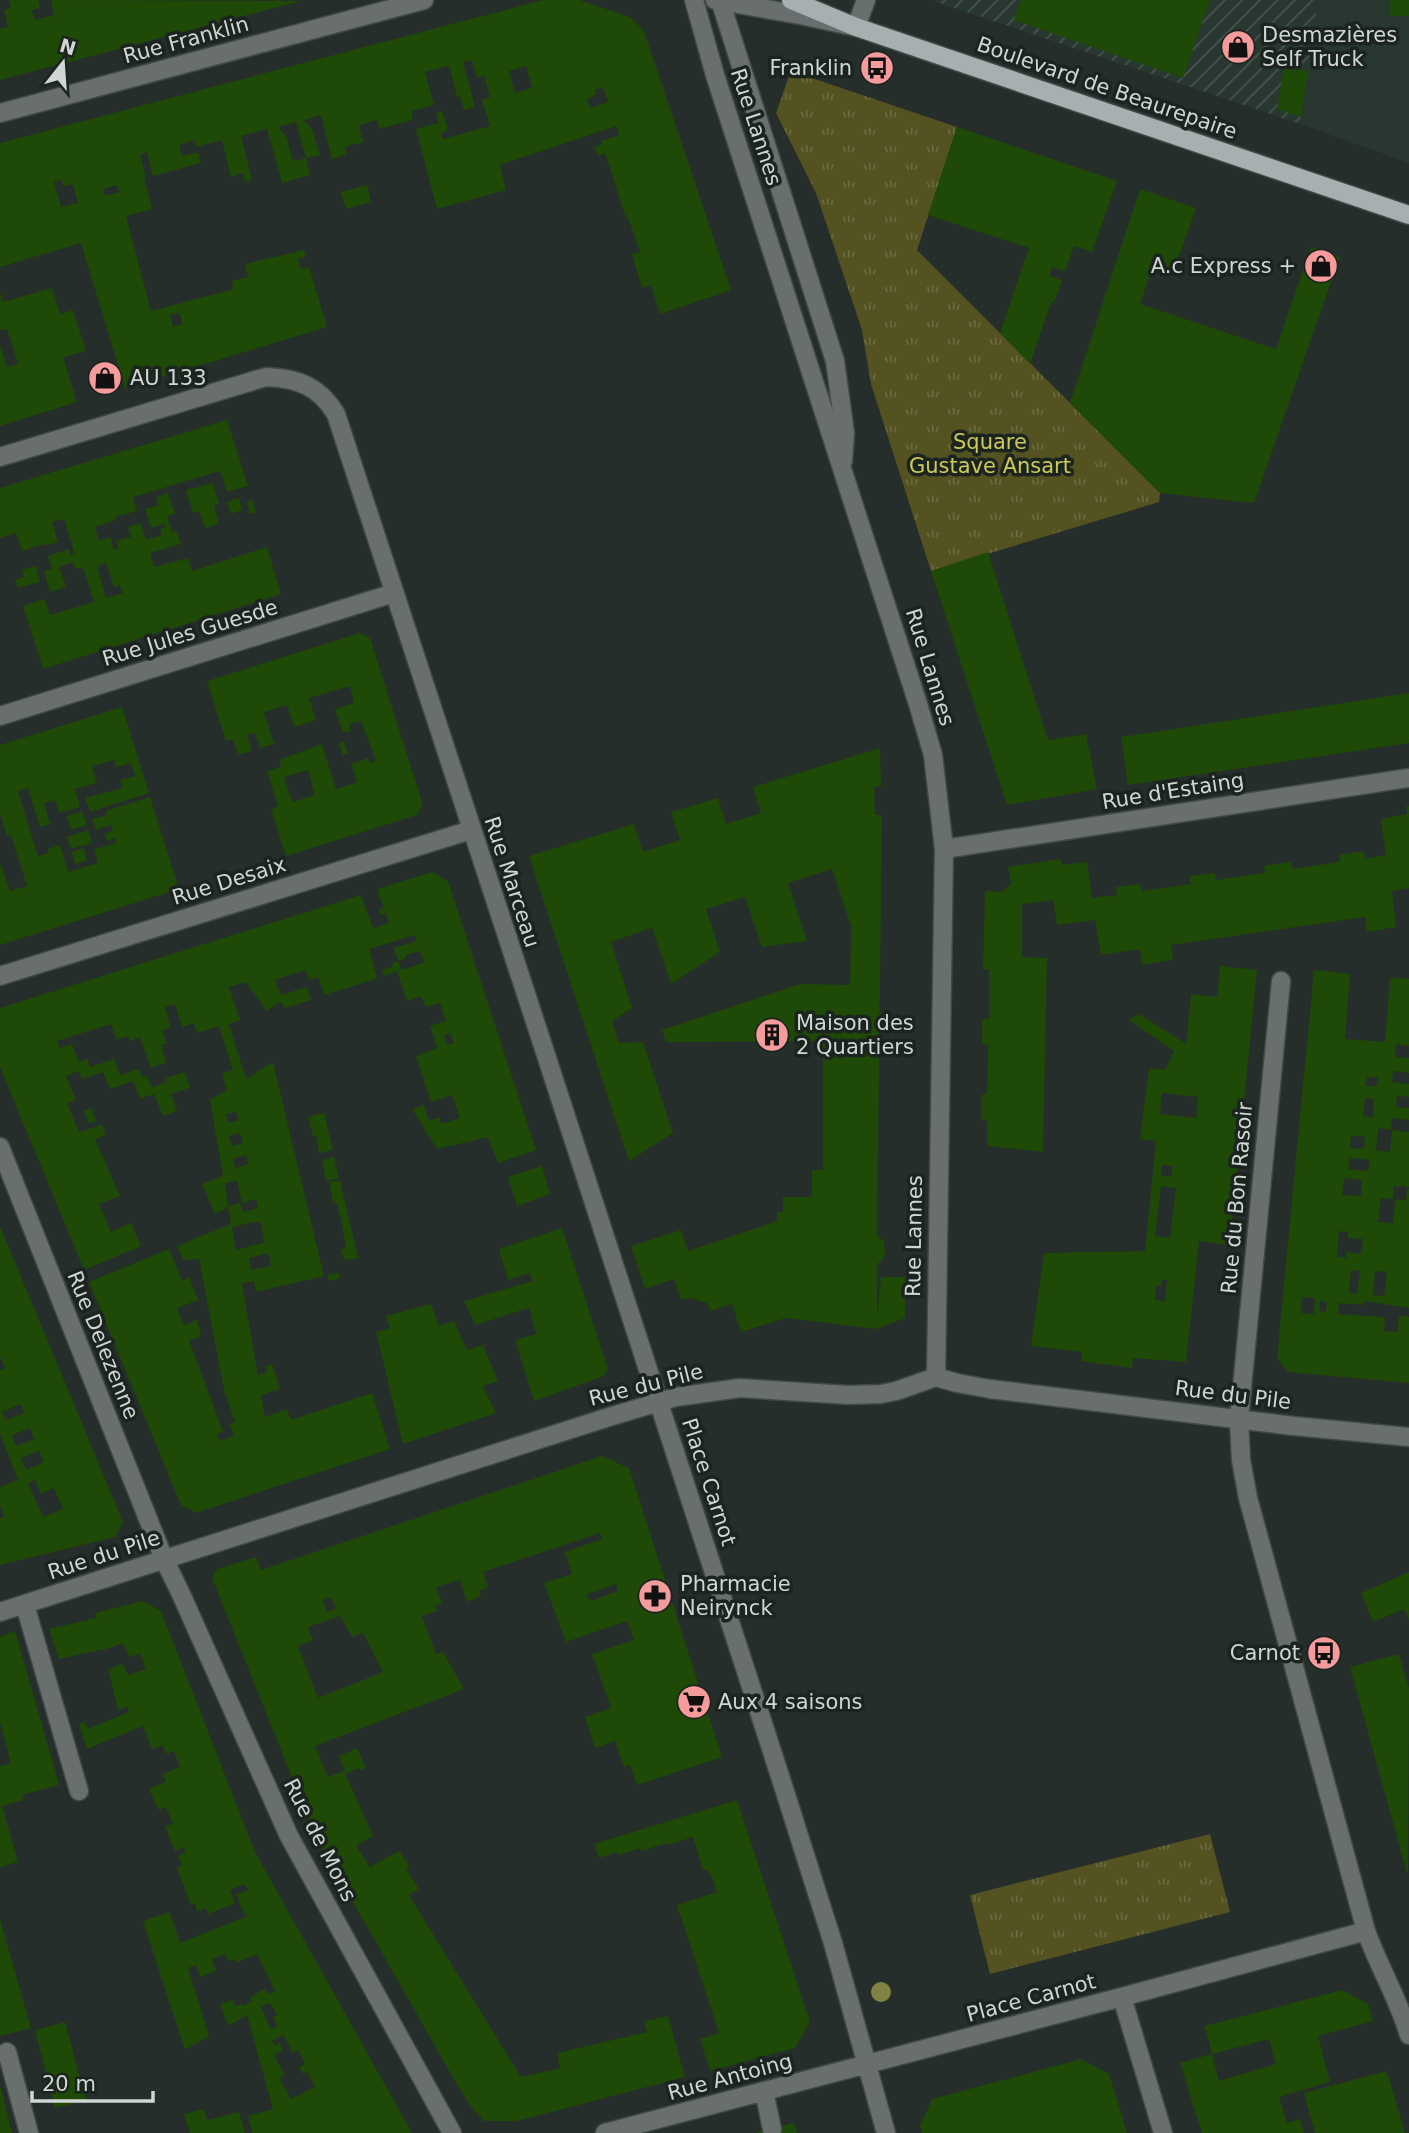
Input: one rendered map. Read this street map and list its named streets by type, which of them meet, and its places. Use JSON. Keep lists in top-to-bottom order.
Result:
{
  "streets": {
    "main road": ["Boulevard de Beaurepaire"],
    "street": [
      "Rue Franklin",
      "Rue Lannes",
      "Rue Jules Guesde",
      "Rue d'Estaing",
      "Rue Desaix",
      "Rue Marceau",
      "Rue du Bon Rasoir",
      "Rue Delezenne",
      "Rue du Pile",
      "Place Carnot",
      "Rue de Mons",
      "Rue Antoing"
    ]
  },
  "crossings": [
    ["Rue Lannes", "Rue d'Estaing"],
    ["Rue Lannes", "Rue du Pile"],
    ["Rue Jules Guesde", "Rue Marceau"],
    ["Rue Desaix", "Rue Marceau"],
    ["Rue Marceau", "Rue du Pile"],
    ["Rue Marceau", "Place Carnot"],
    ["Rue du Bon Rasoir", "Rue du Pile"],
    ["Rue Delezenne", "Rue du Pile"],
    ["Rue Delezenne", "Rue de Mons"],
    ["Rue du Pile", "Place Carnot"],
    ["Rue du Pile", "Rue de Mons"],
    ["Place Carnot", "Rue Antoing"]
  ],
  "parks": ["Square Gustave Ansart"],
  "places": {
    "shop": ["Desmazières Self Truck", "A.c Express +", "AU 133"],
    "bus stop": ["Franklin", "Carnot"],
    "building": ["Maison des 2 Quartiers"],
    "pharmacy": ["Pharmacie Neirynck"],
    "supermarket": ["Aux 4 saisons"]
  },
  "scale_bar": "20 m",
  "north": "top"
}
